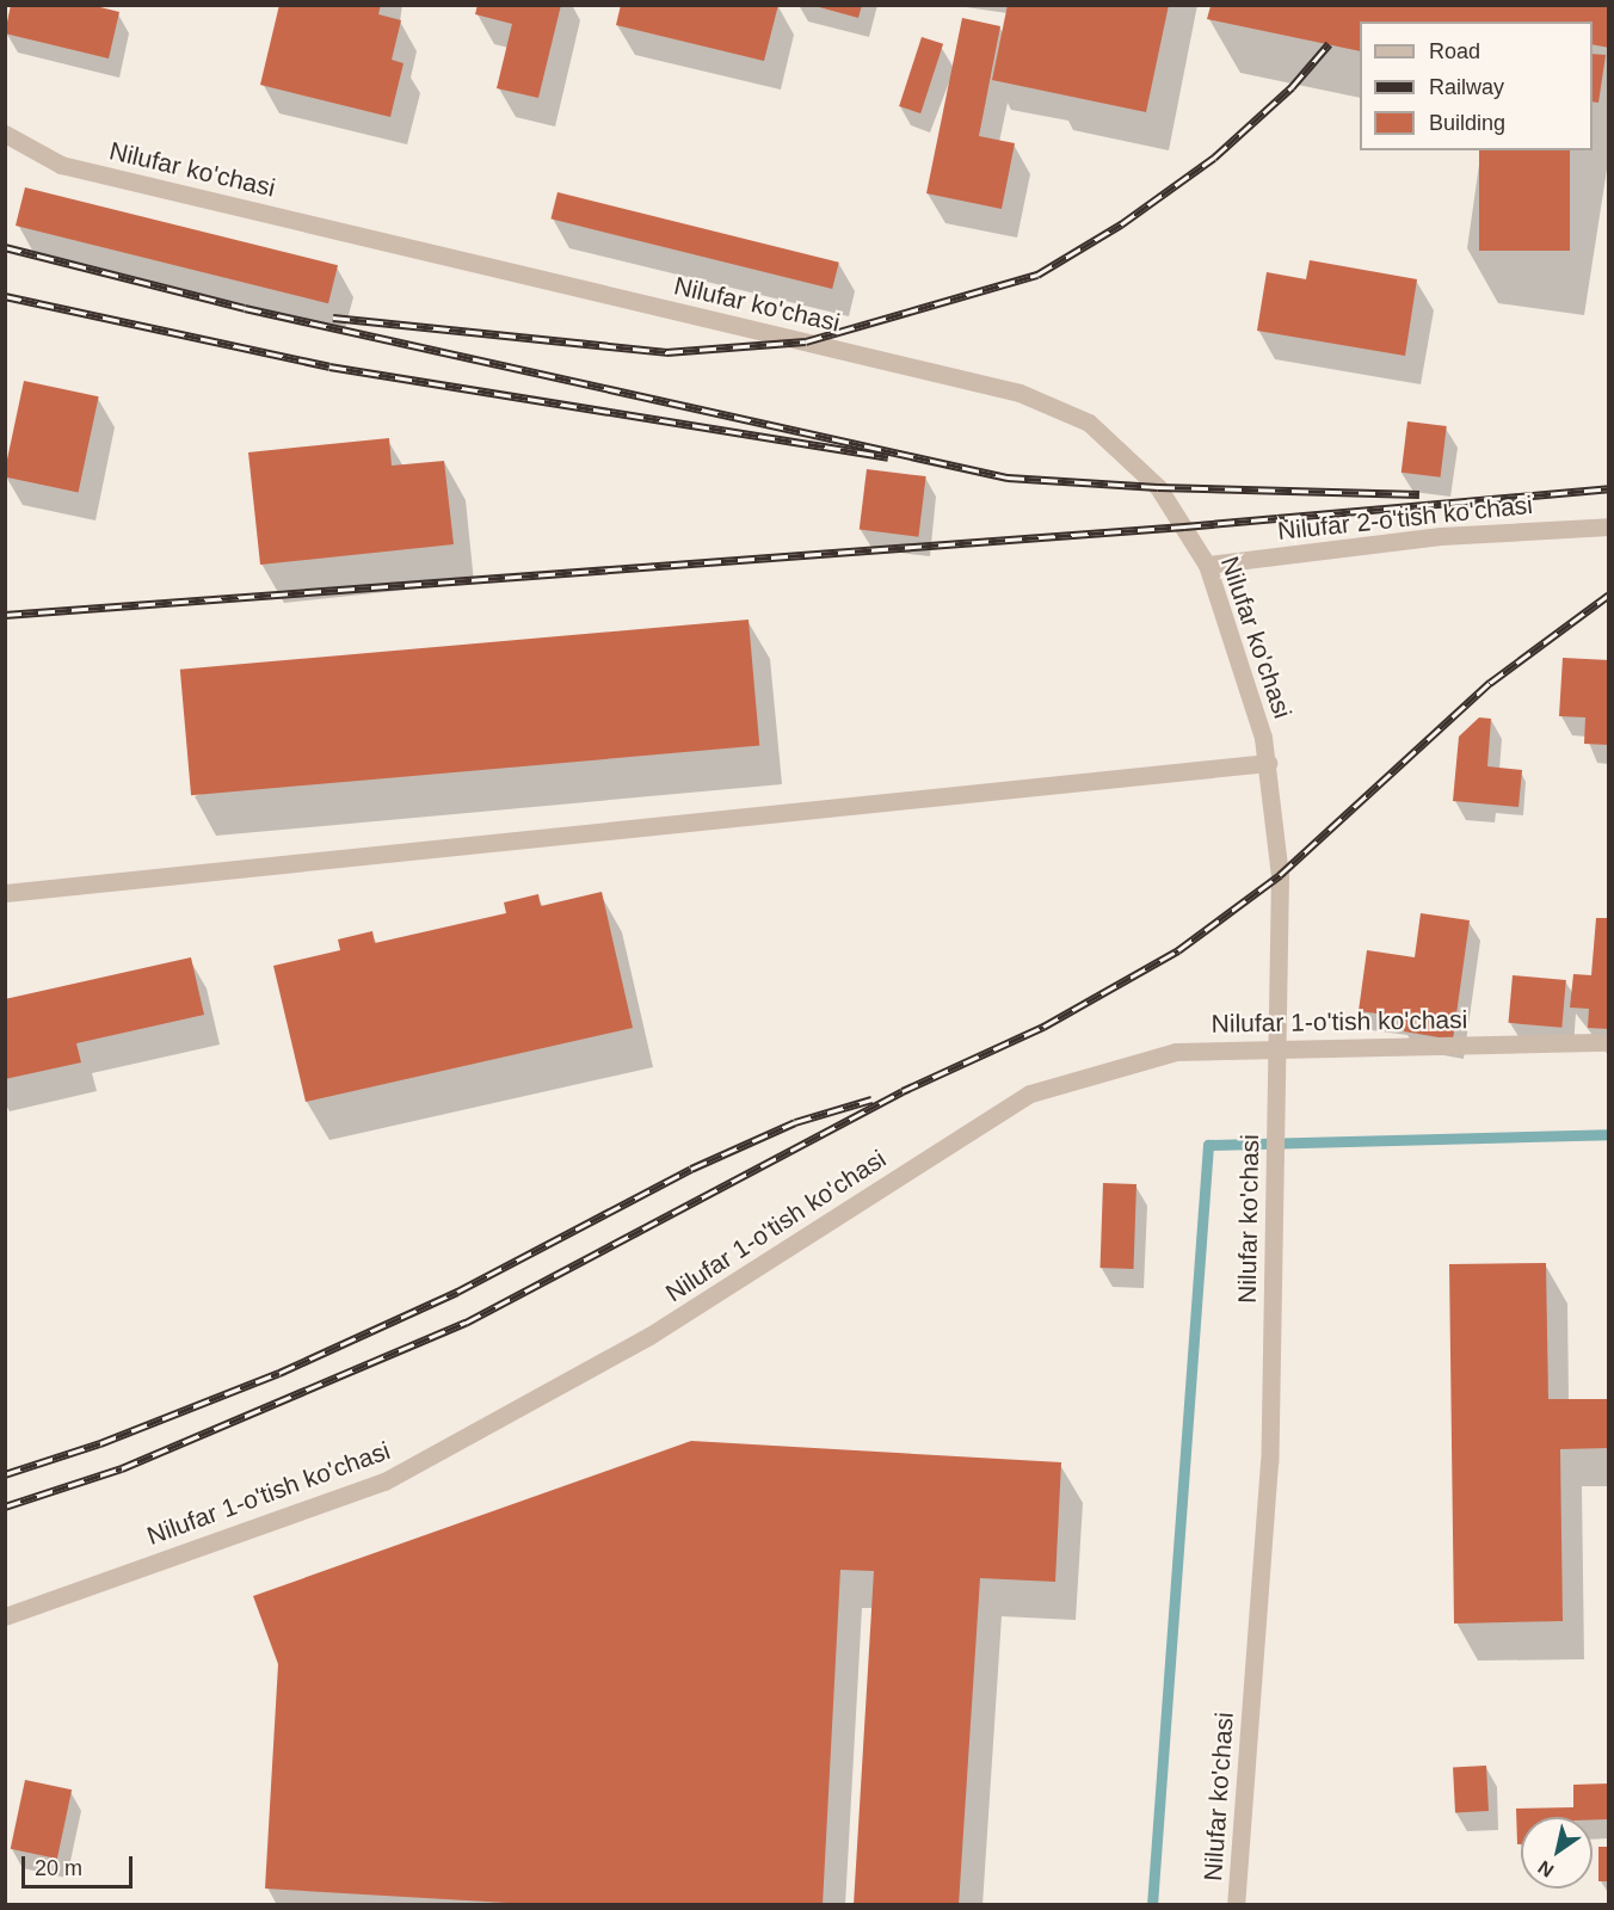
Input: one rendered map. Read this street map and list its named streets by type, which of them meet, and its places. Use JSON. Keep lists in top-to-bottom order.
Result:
{
  "streets": {
    "street": ["Nilufar ko'chasi", "Nilufar 2-o'tish ko'chasi", "Nilufar 1-o'tish ko'chasi"]
  },
  "crossings": [
    ["Nilufar ko'chasi", "Nilufar 2-o'tish ko'chasi"],
    ["Nilufar ko'chasi", "Nilufar 1-o'tish ko'chasi"]
  ],
  "legend": ["Road", "Railway", "Building"],
  "scale_bar": "20 m",
  "north": "bottom left"
}
